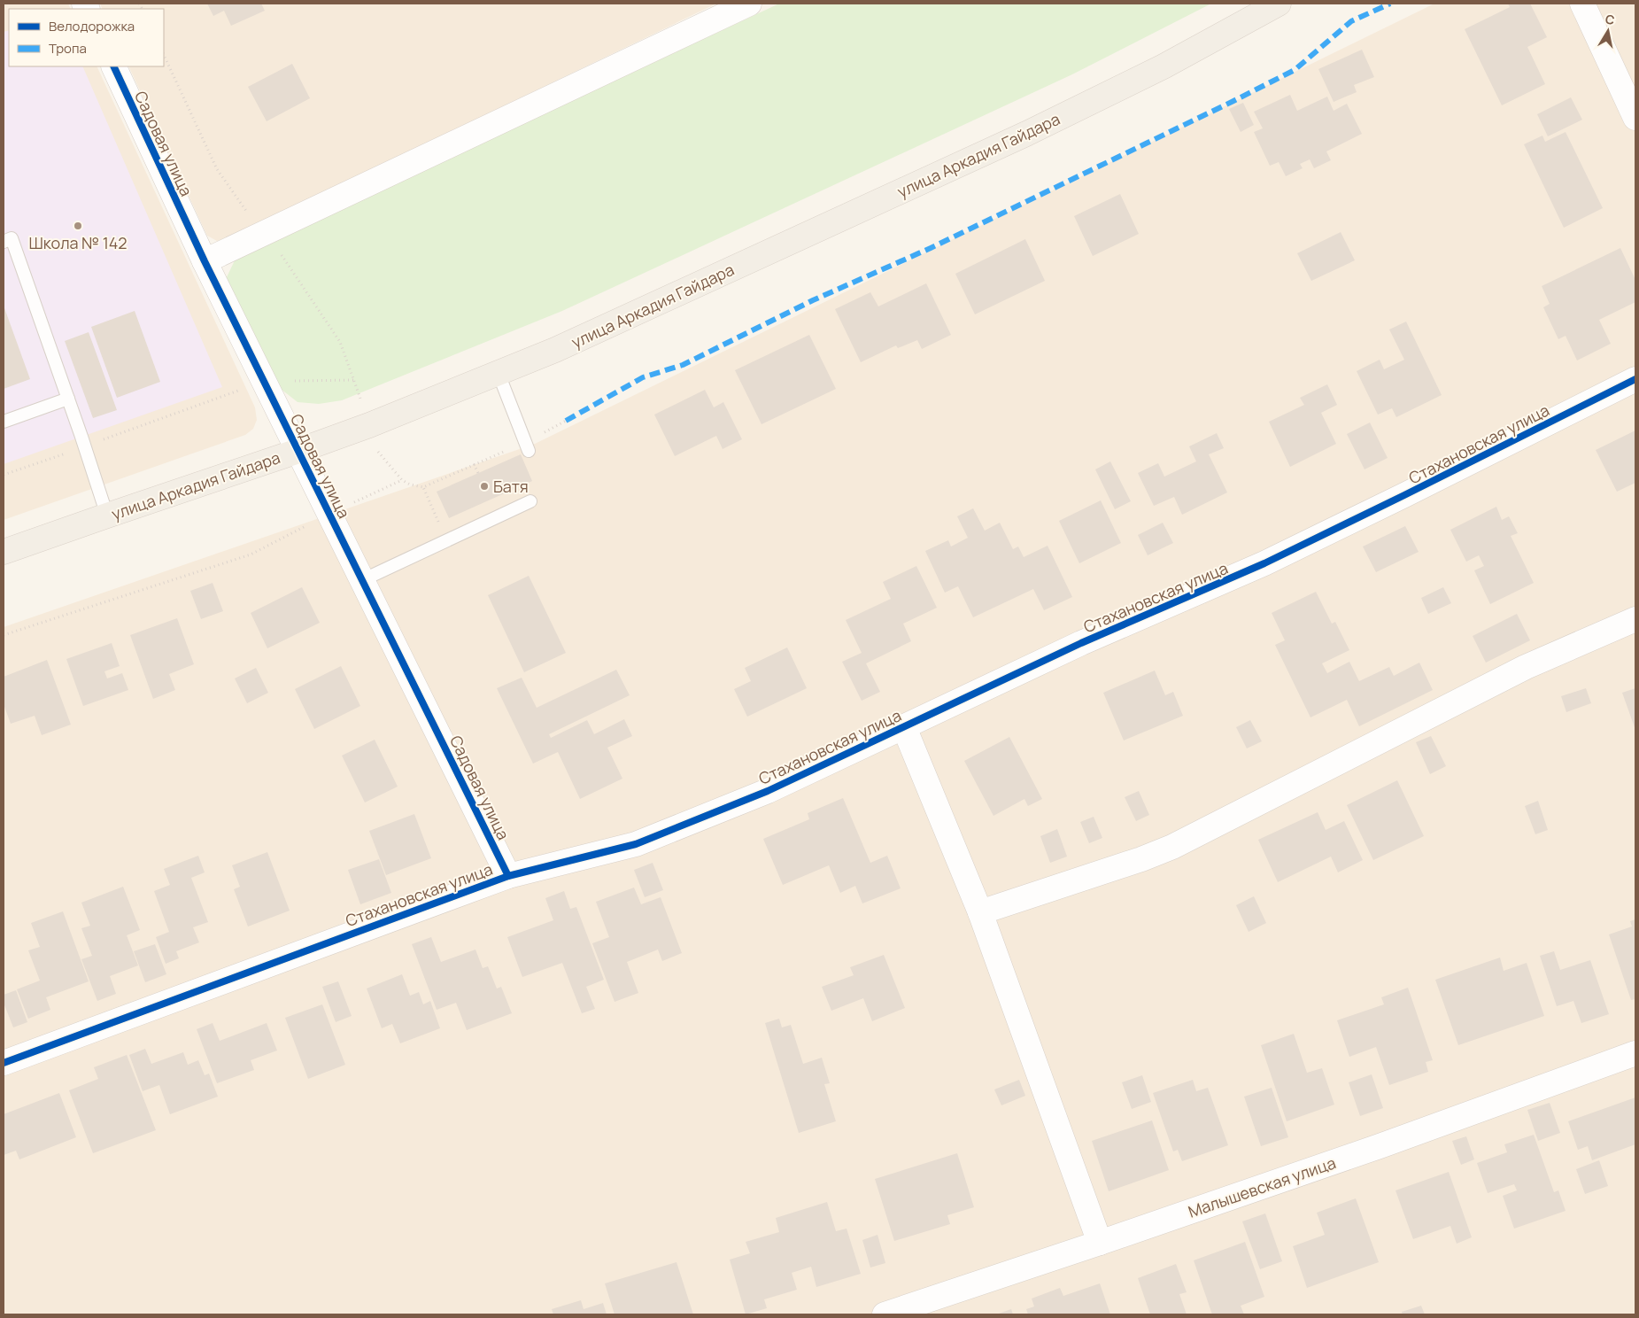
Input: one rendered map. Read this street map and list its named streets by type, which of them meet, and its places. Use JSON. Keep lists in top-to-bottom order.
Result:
{
  "streets": {
    "main road": ["улица Аркадия Гайдара"],
    "street": ["Садовая улица", "Стахановская улица", "Малышевская улица"]
  },
  "crossings": [
    ["Садовая улица", "улица Аркадия Гайдара"],
    ["Садовая улица", "Стахановская улица"]
  ],
  "places": ["Школа № 142", "Батя"],
  "legend": ["Велодорожка", "Тропа"],
  "north": "top"
}
